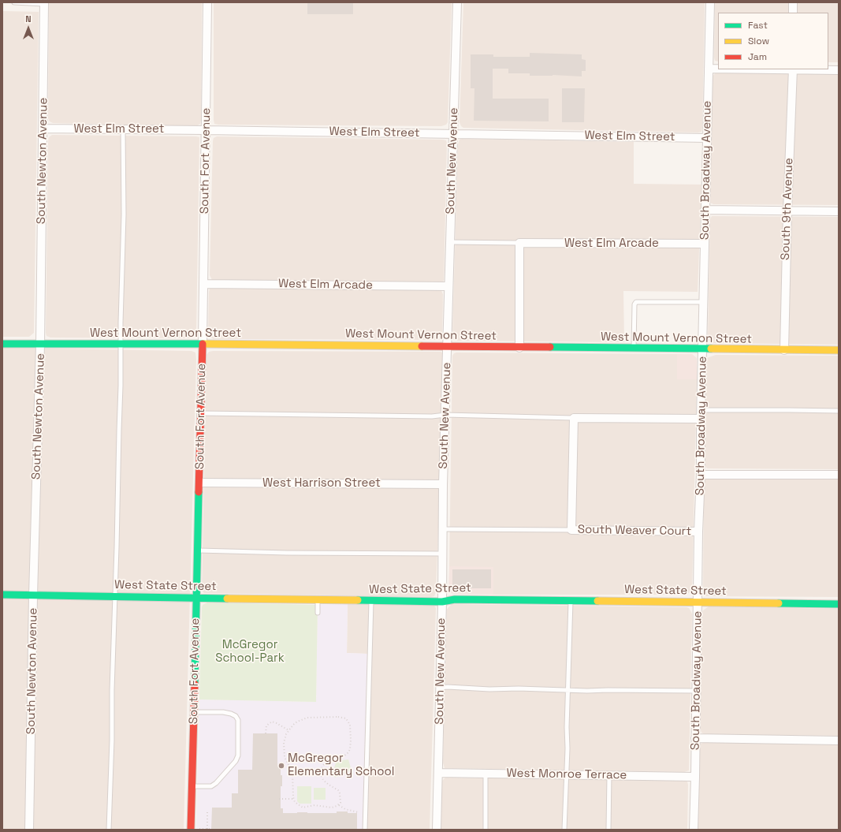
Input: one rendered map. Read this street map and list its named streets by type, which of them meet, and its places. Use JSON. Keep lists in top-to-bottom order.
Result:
{
  "streets": {
    "street": [
      "West Elm Street",
      "South Newton Avenue",
      "South Fort Avenue",
      "South New Avenue",
      "South Broadway Avenue",
      "South 9th Avenue",
      "West Elm Arcade",
      "West Mount Vernon Street",
      "West Harrison Street",
      "South Weaver Court",
      "West State Street",
      "West Monroe Terrace"
    ]
  },
  "crossings": [
    ["West Elm Street", "South Newton Avenue"],
    ["West Elm Street", "South Fort Avenue"],
    ["West Elm Street", "South New Avenue"],
    ["West Elm Street", "South Broadway Avenue"],
    ["South Newton Avenue", "West Mount Vernon Street"],
    ["South Newton Avenue", "West State Street"],
    ["South Fort Avenue", "West Elm Arcade"],
    ["South Fort Avenue", "West Mount Vernon Street"],
    ["South Fort Avenue", "West Harrison Street"],
    ["South Fort Avenue", "West State Street"],
    ["South New Avenue", "West Elm Arcade"],
    ["South New Avenue", "West Mount Vernon Street"],
    ["South New Avenue", "West Harrison Street"],
    ["South New Avenue", "West State Street"],
    ["South New Avenue", "West Monroe Terrace"],
    ["South Broadway Avenue", "West Elm Arcade"],
    ["South Broadway Avenue", "West Mount Vernon Street"],
    ["South Broadway Avenue", "South Weaver Court"],
    ["South Broadway Avenue", "West State Street"],
    ["South Broadway Avenue", "West Monroe Terrace"],
    ["South 9th Avenue", "West Mount Vernon Street"]
  ],
  "parks": ["McGregor School-Park"],
  "places": ["McGregor Elementary School"],
  "legend": ["Fast", "Slow", "Jam"],
  "north": "top"
}
